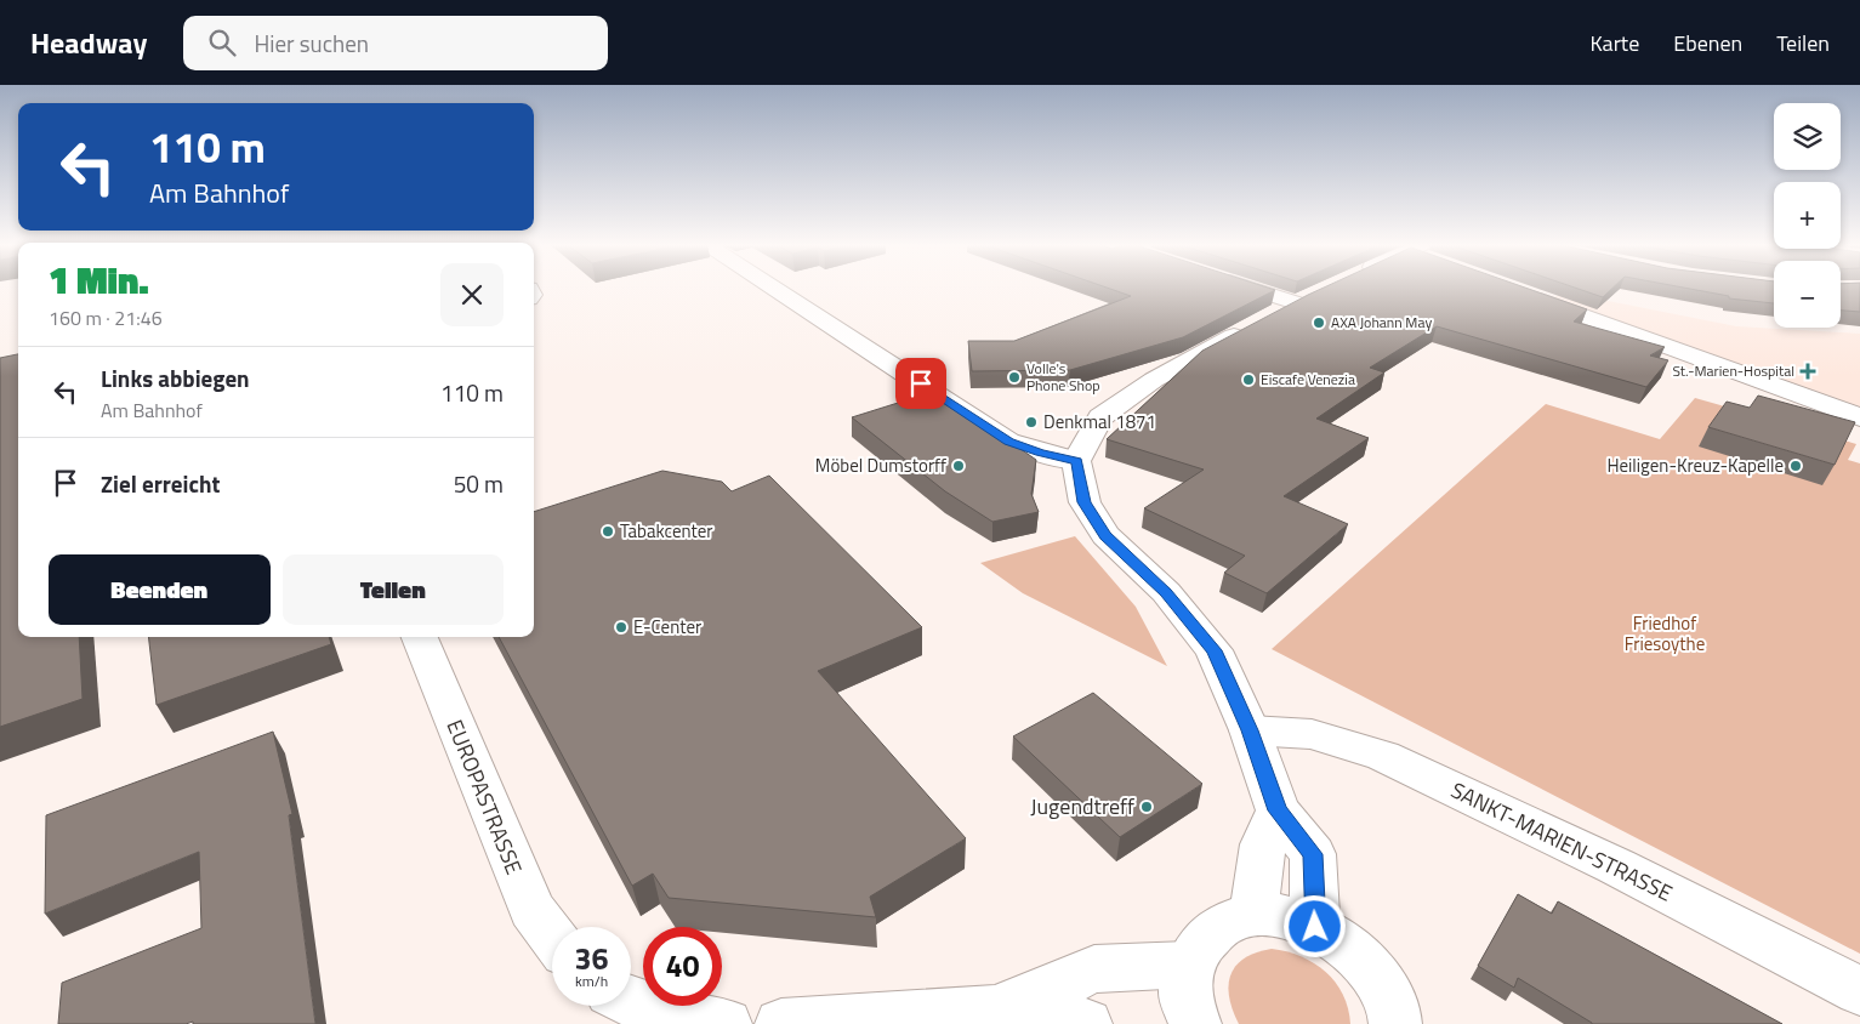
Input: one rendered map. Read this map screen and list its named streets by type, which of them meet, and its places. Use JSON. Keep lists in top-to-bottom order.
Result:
{
  "streets": {
    "street": ["EUROPASTRASSE", "SANKT-MARIEN-STRASSE"]
  },
  "parks": ["Friedhof Friesoythe"],
  "places": {
    "other": [
      "AXA Johann May",
      "Volle's Phone Shop",
      "Eiscafe Venezia",
      "Denkmal 1871",
      "Möbel Dumstorff",
      "Heiligen-Kreuz-Kapelle",
      "Tabakcenter",
      "E-Center",
      "Jugendtreff"
    ],
    "health": ["St.-Marien-Hospital"]
  },
  "page": {
    "header": "Headway",
    "search": "Hier suchen",
    "nav": ["Karte", "Ebenen", "Teilen"],
    "map_buttons": ["+", "−"],
    "turn": ["110 m", "Am Bahnhof"],
    "heading": ["1 Min.", "160 m · 21:46"],
    "list": [
      {
        "name": "Links abbiegen",
        "note": "Am Bahnhof",
        "value": "110 m"
      },
      {
        "name": "Ziel erreicht",
        "value": "50 m"
      }
    ],
    "buttons": ["Beenden", "Teilen"],
    "speed": "36 km/h",
    "limit": "40"
  }
}
